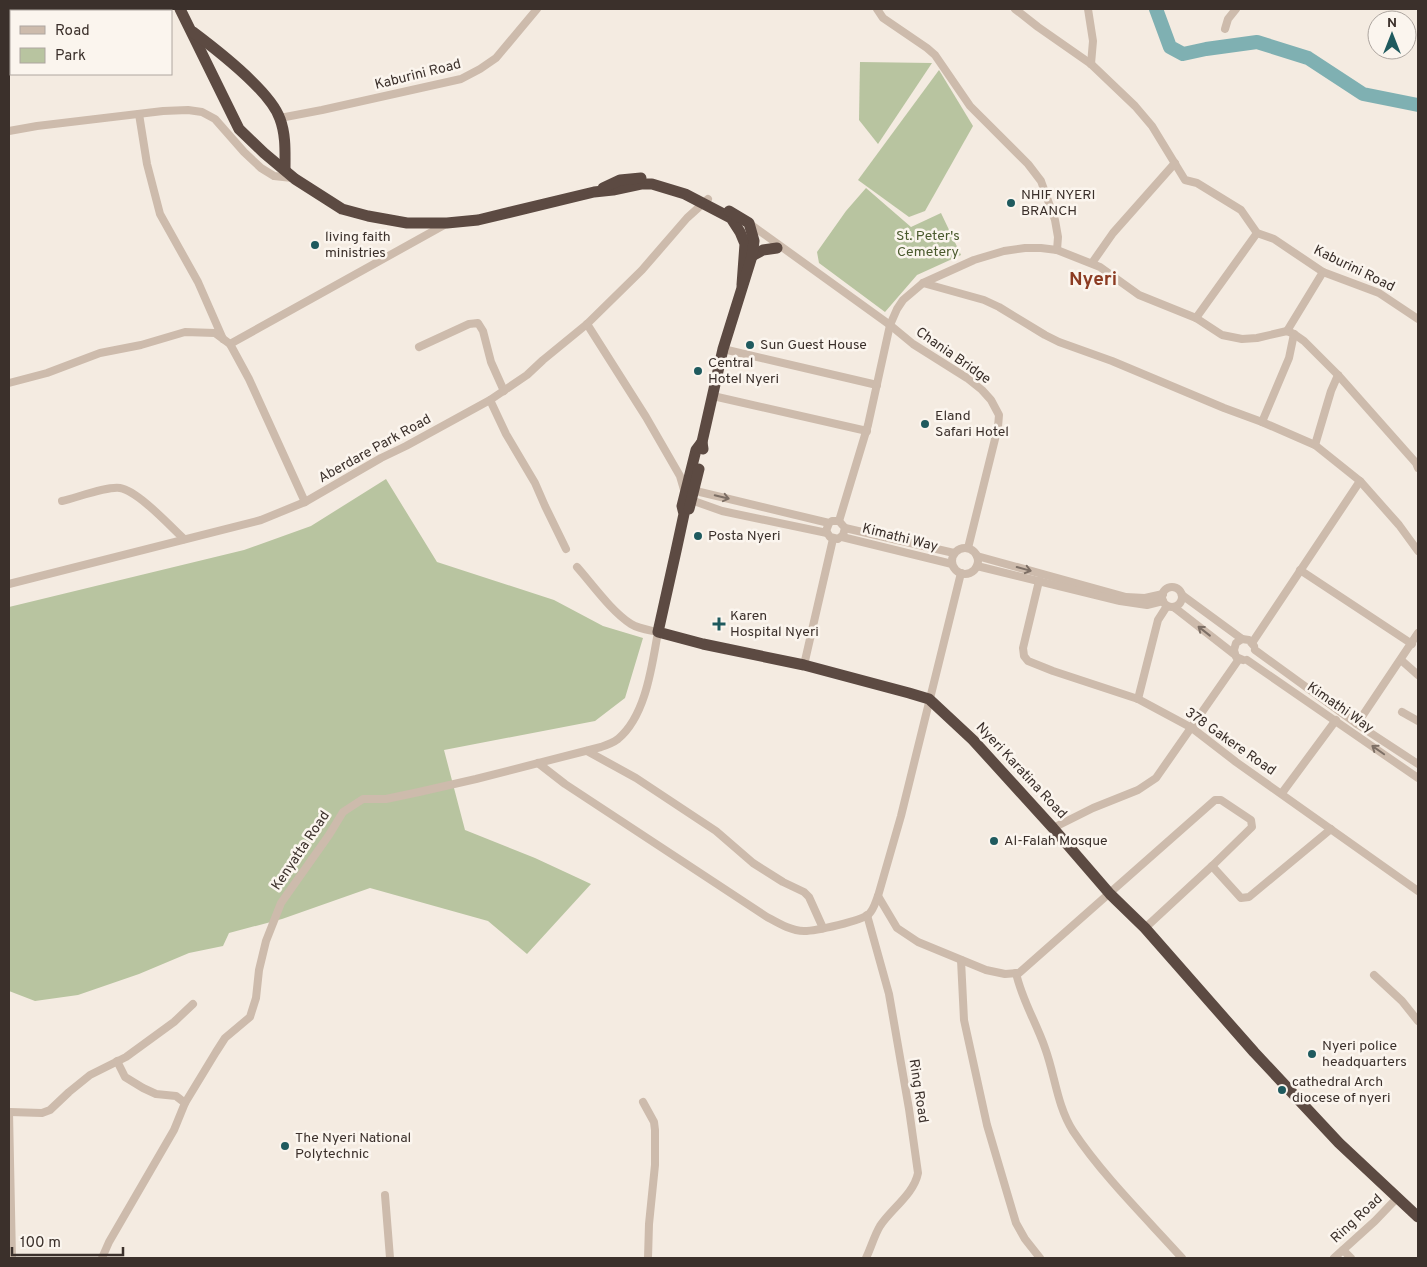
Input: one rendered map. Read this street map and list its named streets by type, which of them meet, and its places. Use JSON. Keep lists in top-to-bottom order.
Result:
{
  "streets": {
    "highway": ["Nyeri Karatina Road"],
    "street": [
      "Kaburini Road",
      "Chania Bridge",
      "Aberdare Park Road",
      "Kimathi Way",
      "378 Gakere Road",
      "Kenyatta Road",
      "Ring Road"
    ]
  },
  "crossings": [
    ["Chania Bridge", "Kimathi Way"],
    ["Nyeri Karatina Road", "Kenyatta Road"],
    ["Nyeri Karatina Road", "Ring Road"]
  ],
  "districts": ["Nyeri"],
  "parks": ["St. Peter's Cemetery"],
  "places": {
    "other": [
      "NHIF NYERI BRANCH",
      "living faith ministries",
      "Sun Guest House",
      "Central Hotel Nyeri",
      "Eland Safari Hotel",
      "Posta Nyeri",
      "Al-Falah Mosque",
      "Nyeri police headquarters",
      "cathedral Arch diocese of nyeri",
      "The Nyeri National Polytechnic"
    ],
    "health": ["Karen Hospital Nyeri"]
  },
  "legend": ["Road", "Park"],
  "scale_bar": "100 m",
  "north": "top"
}
